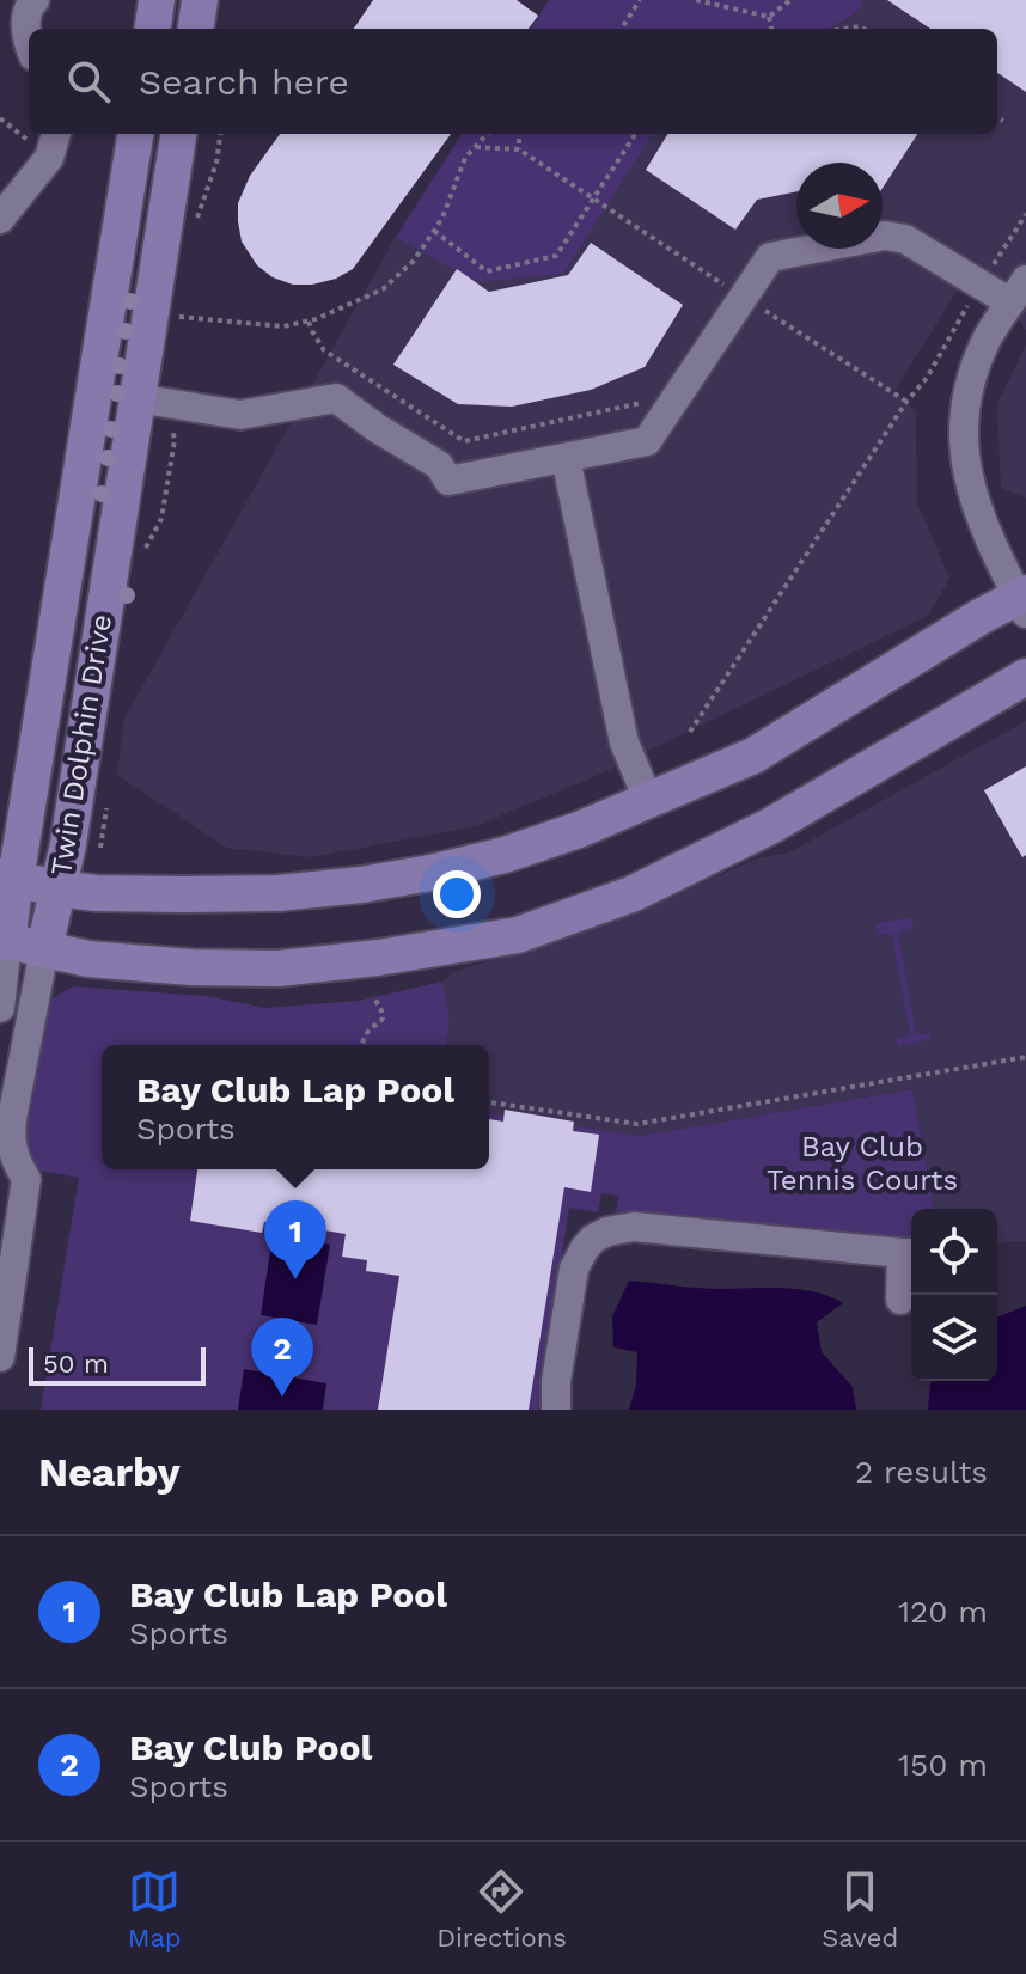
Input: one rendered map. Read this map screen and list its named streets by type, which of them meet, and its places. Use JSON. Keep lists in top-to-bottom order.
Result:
{
  "streets": {
    "main road": ["Twin Dolphin Drive"]
  },
  "parks": ["Bay Club Tennis Courts"],
  "scale_bar": "50 m",
  "north": "right",
  "page": {
    "search": "Search here",
    "popup": ["Bay Club Lap Pool", "Sports"],
    "pins": ["1", "2"],
    "scale": "50 m",
    "heading": ["Nearby", "2 results"],
    "list": [
      {
        "mark": "1",
        "name": "Bay Club Lap Pool",
        "note": "Sports",
        "value": "120 m"
      },
      {
        "mark": "2",
        "name": "Bay Club Pool",
        "note": "Sports",
        "value": "150 m"
      }
    ],
    "nav": ["Map", "Directions", "Saved"]
  }
}
